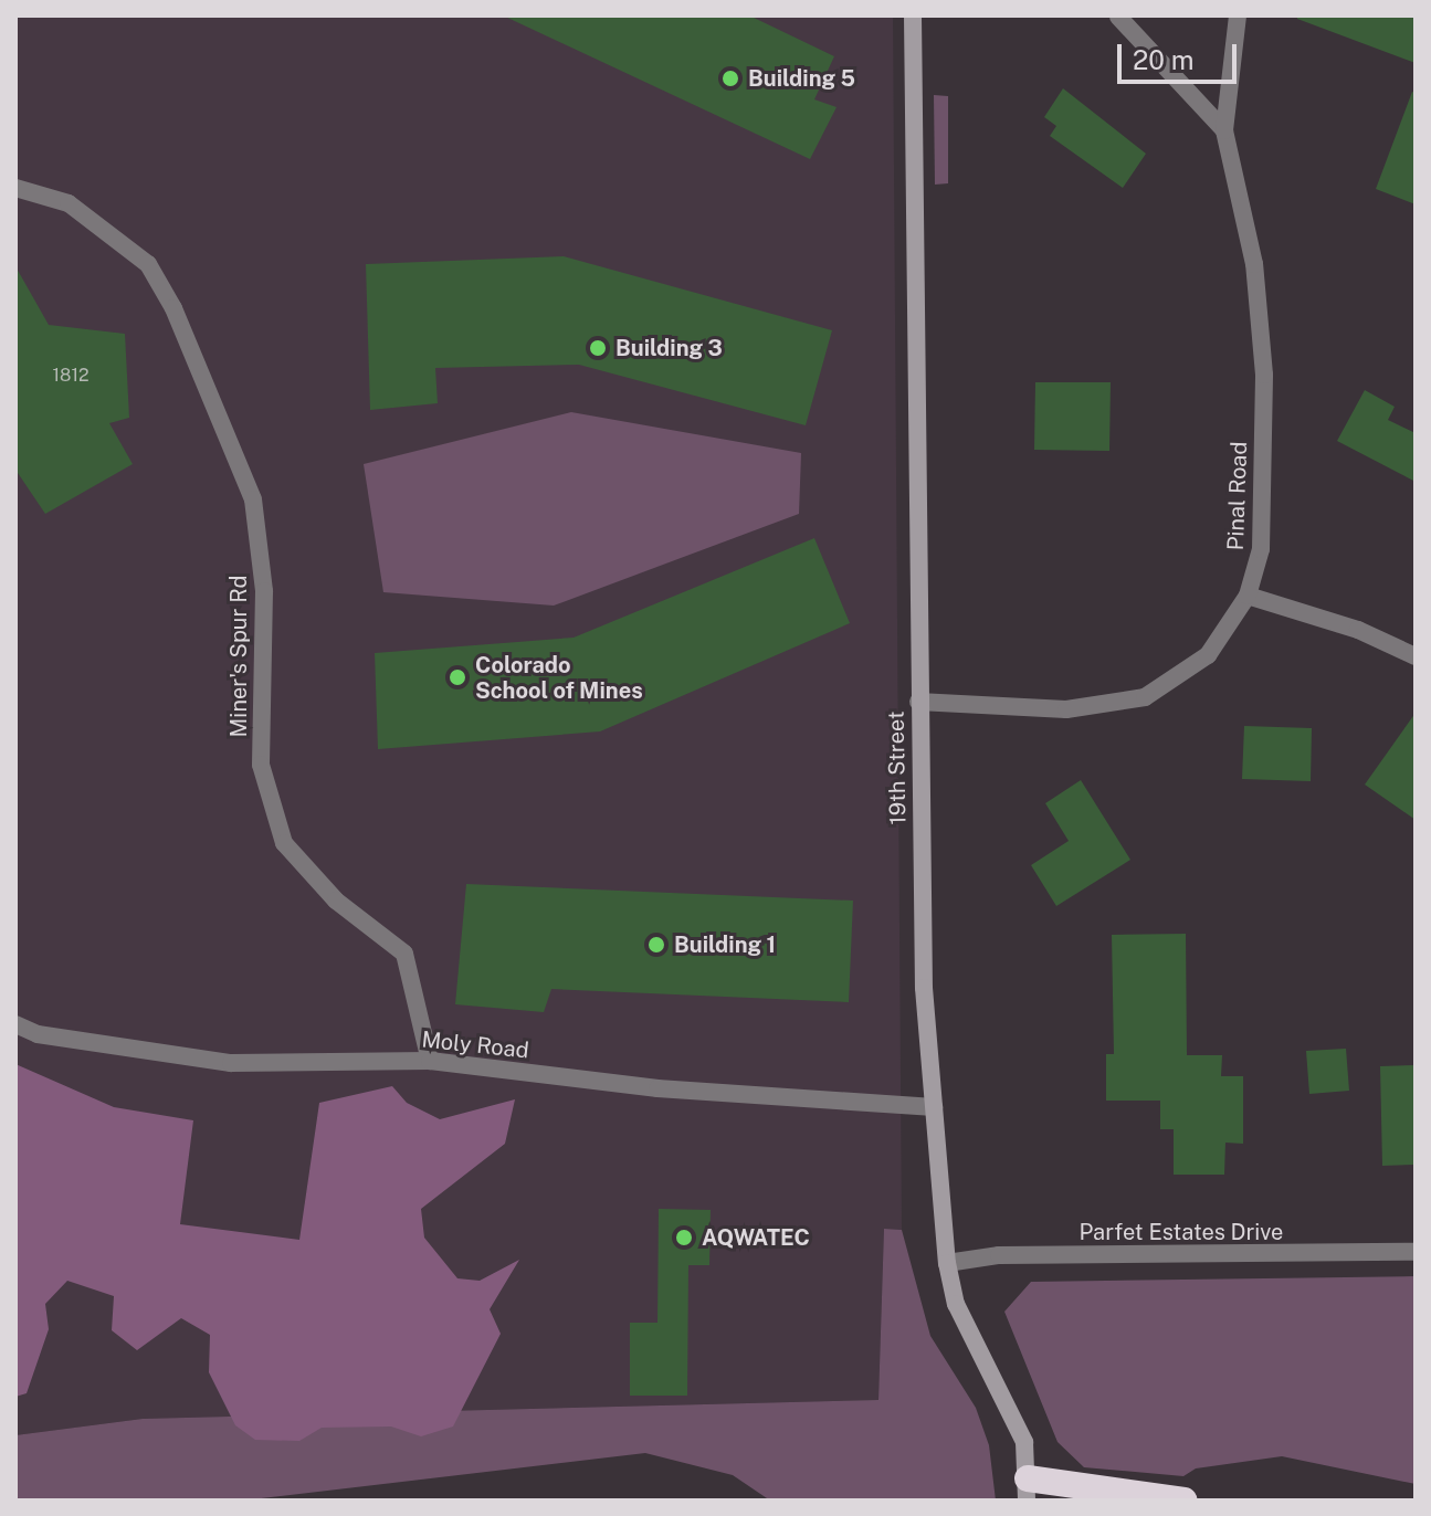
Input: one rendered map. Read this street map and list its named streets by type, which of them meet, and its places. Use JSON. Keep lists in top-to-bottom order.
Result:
{
  "streets": {
    "street": [
      "Pinal Road",
      "Miner's Spur Rd",
      "19th Street",
      "Moly Road",
      "Parfet Estates Drive"
    ]
  },
  "crossings": [
    ["Pinal Road", "19th Street"],
    ["Miner's Spur Rd", "Moly Road"],
    ["19th Street", "Moly Road"],
    ["19th Street", "Parfet Estates Drive"]
  ],
  "places": [
    "Building 5",
    "Building 3",
    "Colorado School of Mines",
    "Building 1",
    "AQWATEC"
  ],
  "house_numbers": ["1812"],
  "scale_bar": "20 m"
}
